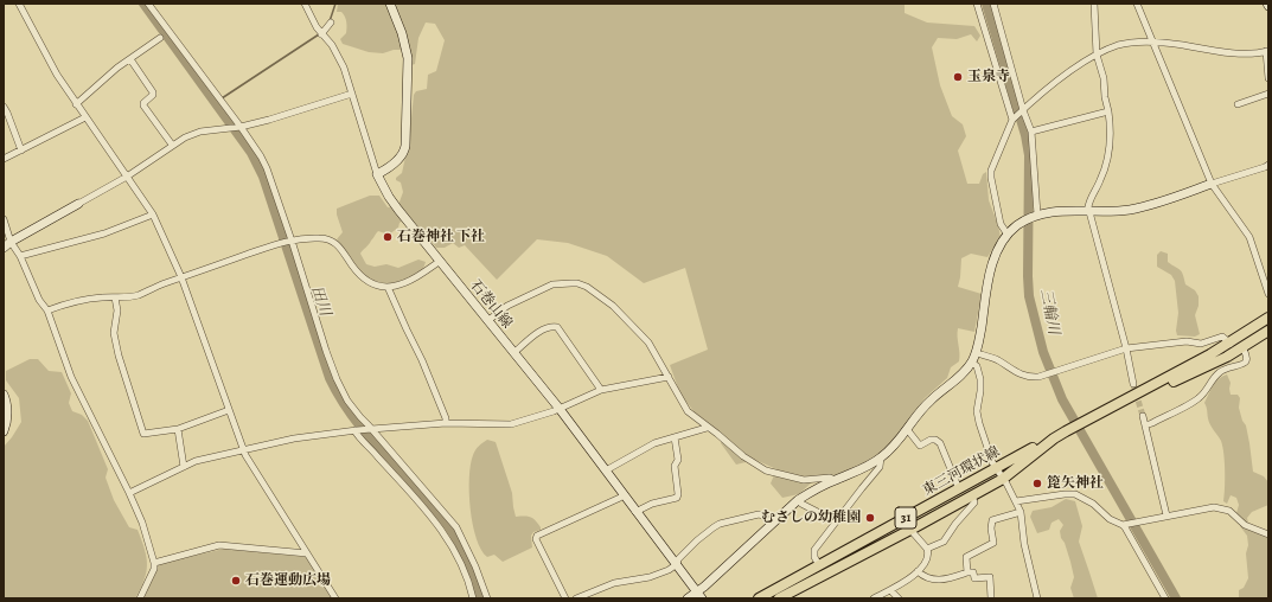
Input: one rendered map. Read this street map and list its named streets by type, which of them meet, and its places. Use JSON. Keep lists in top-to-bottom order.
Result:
{
  "streets": {
    "main road": ["東三河環状線", "31"],
    "street": ["石巻山線"]
  },
  "water": ["田川", "三輪川"],
  "places": [
    "玉泉寺",
    "石巻神社 下社",
    "箆矢神社",
    "むさしの幼稚園",
    "石巻運動広場"
  ]
}
